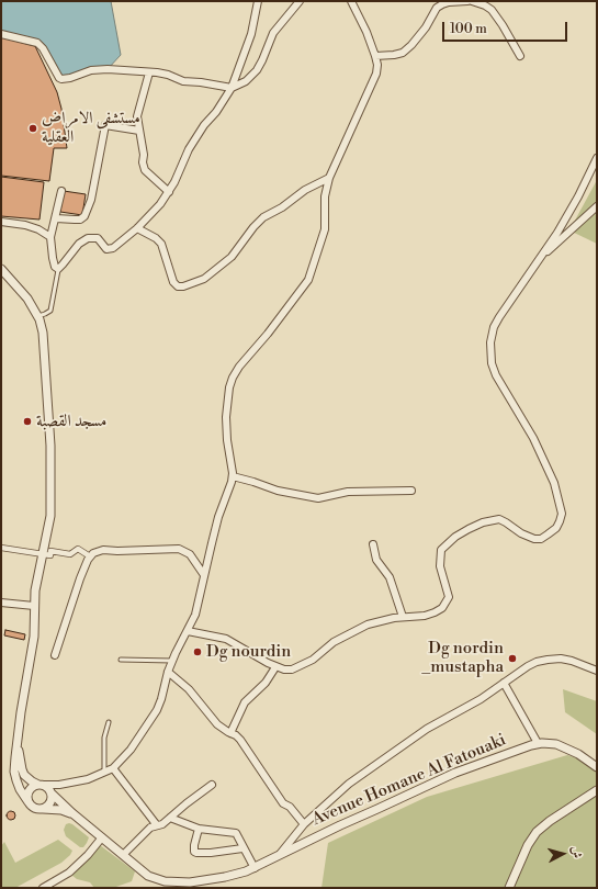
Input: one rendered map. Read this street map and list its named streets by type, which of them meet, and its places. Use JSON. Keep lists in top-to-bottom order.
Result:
{
  "streets": {
    "street": ["Avenue Homane Al Fatouaki"]
  },
  "places": [
    "مستشفى الامراض العقلية",
    "مسجد القصبة",
    "Dg nourdin",
    "Dg nordin _mustapha"
  ],
  "scale_bar": "100 m",
  "north": "right"
}
